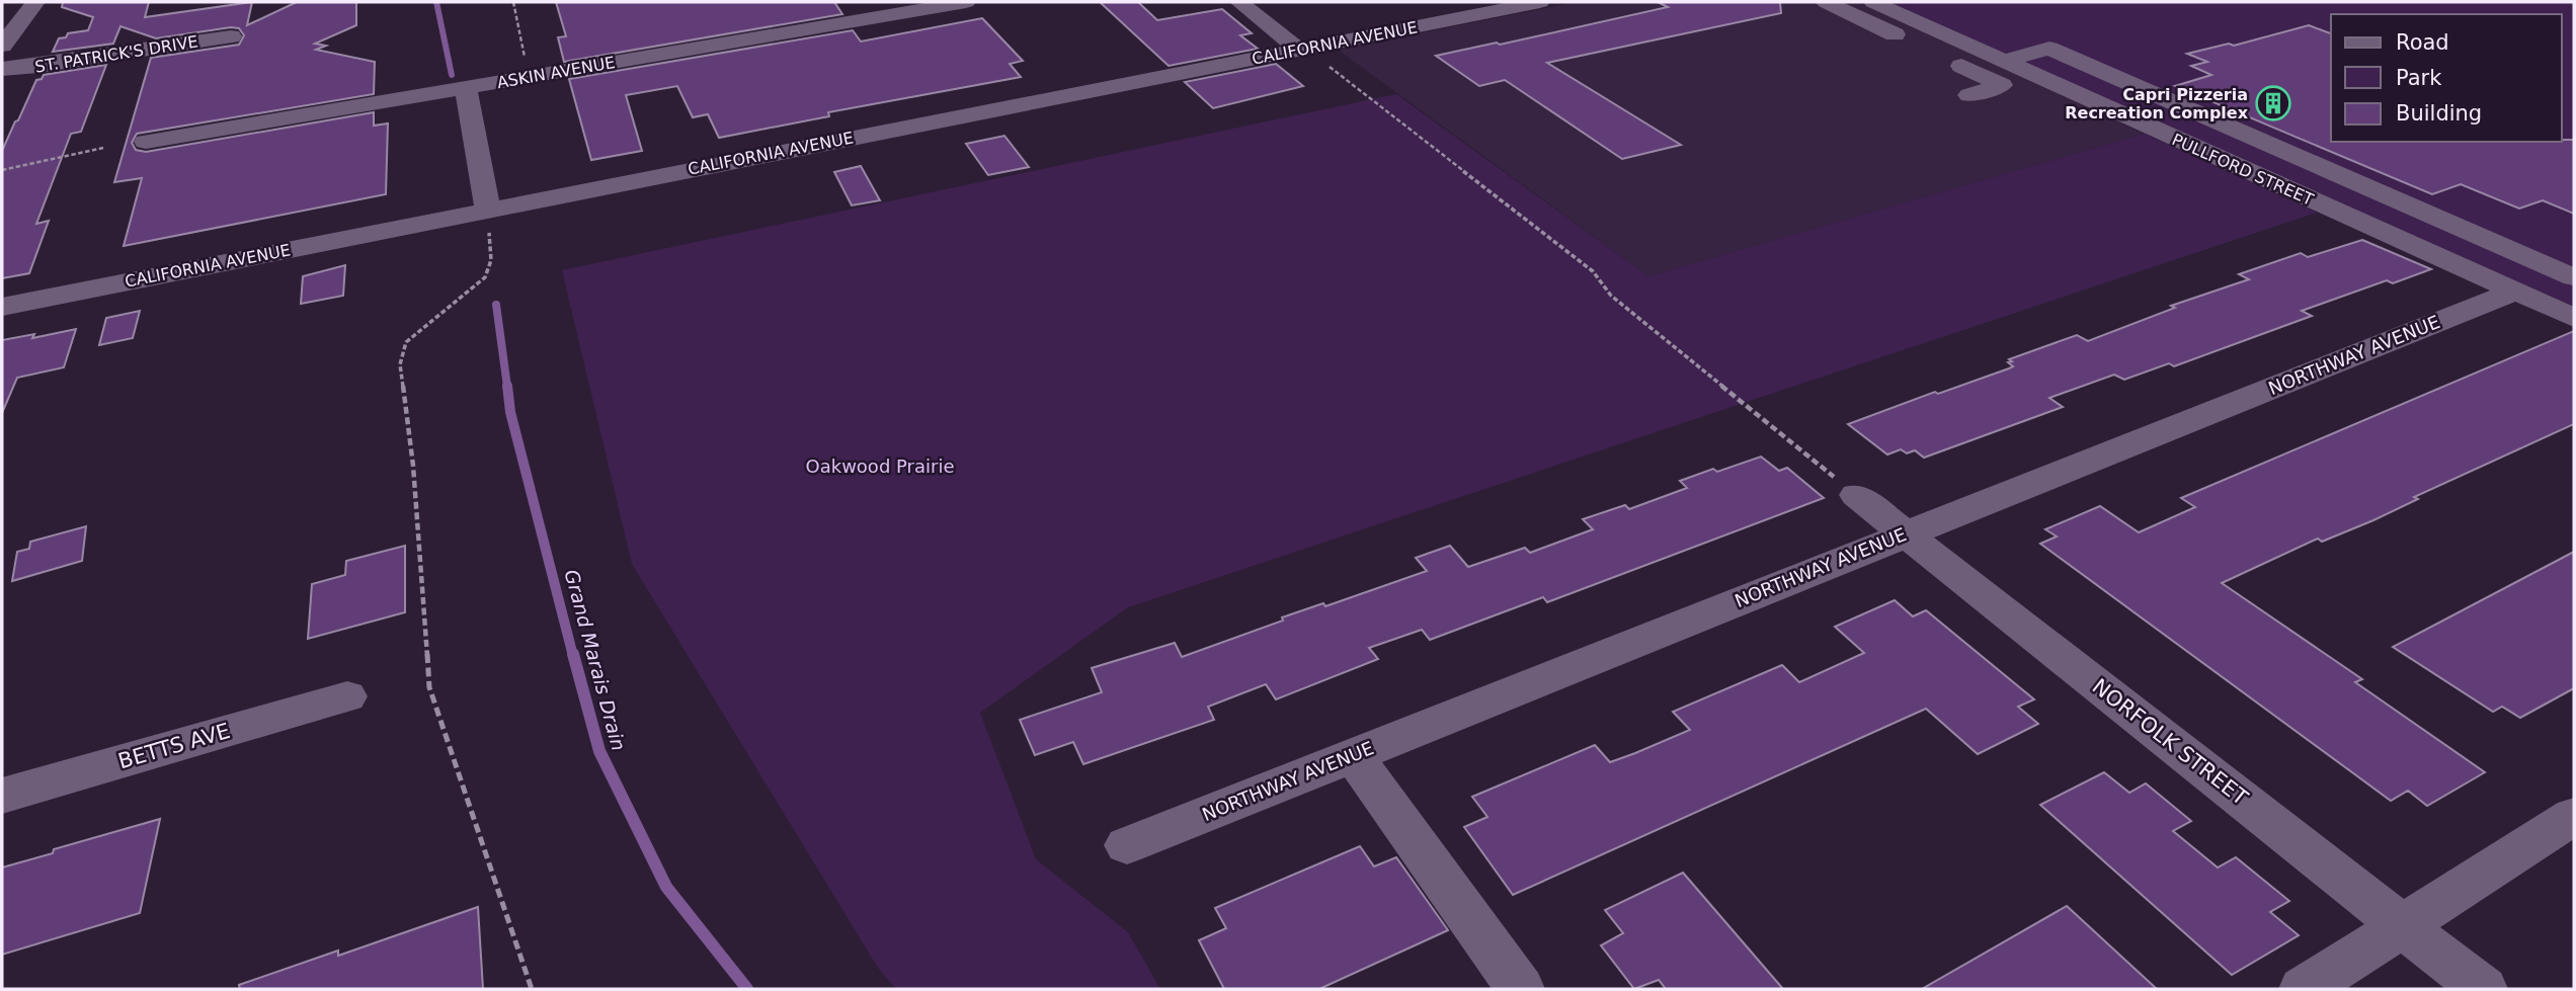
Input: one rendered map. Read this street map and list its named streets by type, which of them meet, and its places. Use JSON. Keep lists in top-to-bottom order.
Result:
{
  "streets": {
    "street": [
      "CALIFORNIA AVENUE",
      "ST. PATRICK'S DRIVE",
      "ASKIN AVENUE",
      "PULLFORD STREET",
      "NORTHWAY AVENUE",
      "NORFOLK STREET",
      "BETTS AVE"
    ]
  },
  "crossings": [
    ["PULLFORD STREET", "NORTHWAY AVENUE"],
    ["NORTHWAY AVENUE", "NORFOLK STREET"]
  ],
  "water": ["Grand Marais Drain"],
  "parks": ["Oakwood Prairie"],
  "places": {
    "building": ["Capri Pizzeria Recreation Complex"]
  },
  "legend": ["Road", "Park", "Building"]
}
